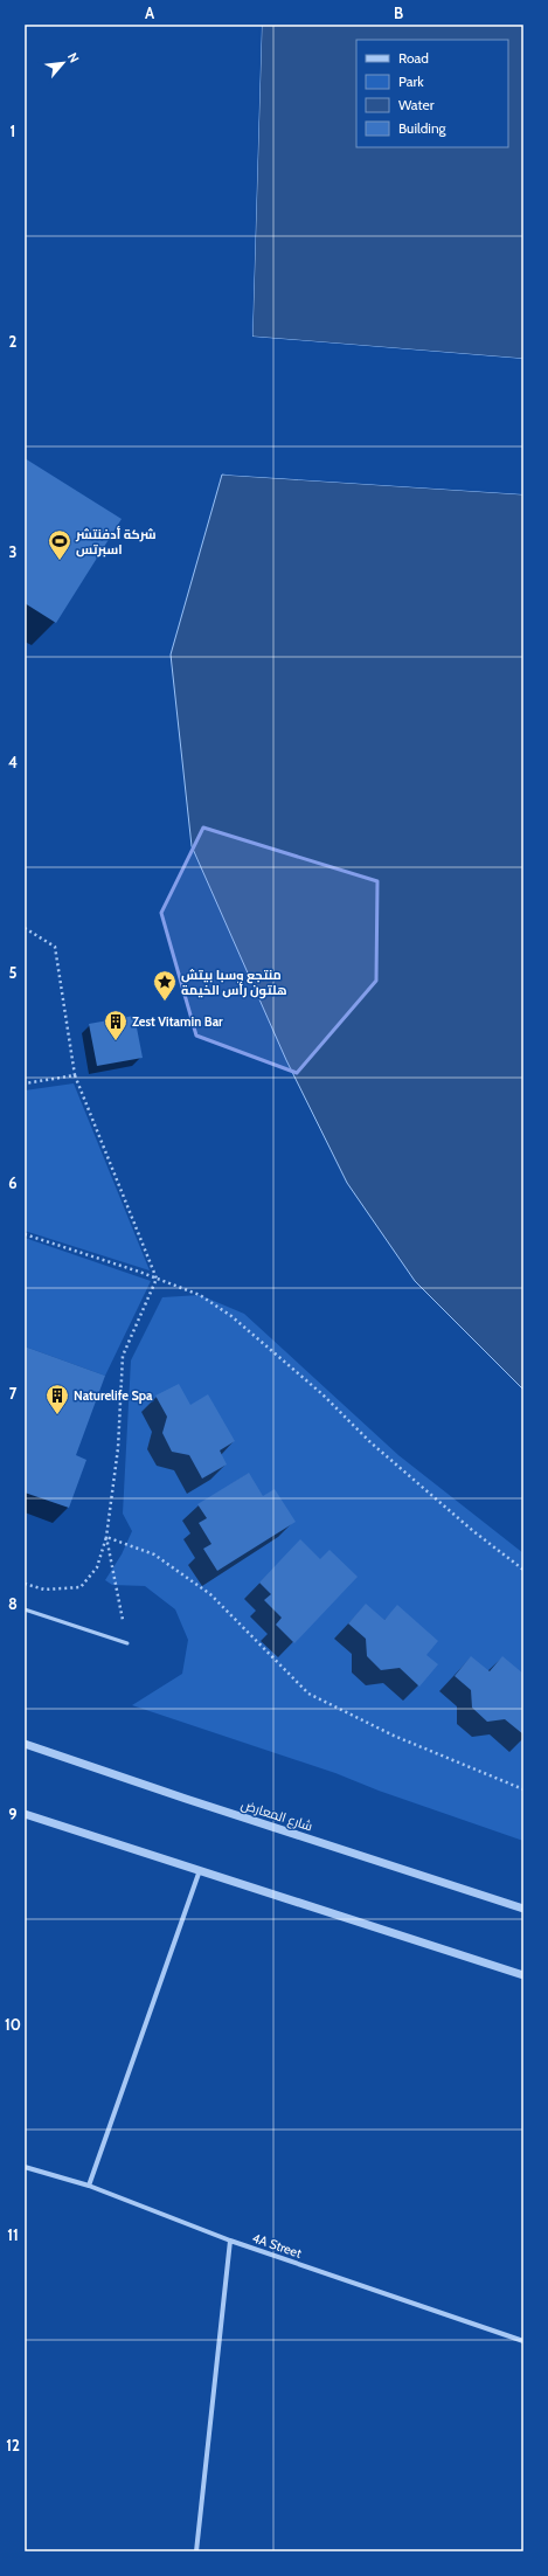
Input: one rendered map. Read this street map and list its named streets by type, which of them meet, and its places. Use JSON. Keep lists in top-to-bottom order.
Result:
{
  "streets": {
    "street": ["شارع المعارض", "4A Street"]
  },
  "places": {
    "sports": ["شركة أدفنتشر اسبرتس"],
    "place": ["منتجع وسبا بيتش هلتون رأس الخيمة"],
    "building": ["Zest Vitamin Bar", "Naturelife Spa"]
  },
  "legend": [
    "Road",
    "Park",
    "Water",
    "Building"
  ],
  "north": "top right",
  "grid": {
    "columns": ["A", "B"],
    "rows": [
      "1",
      "2",
      "3",
      "4",
      "5",
      "6",
      "7",
      "8",
      "9",
      "10",
      "11",
      "12"
    ]
  }
}
